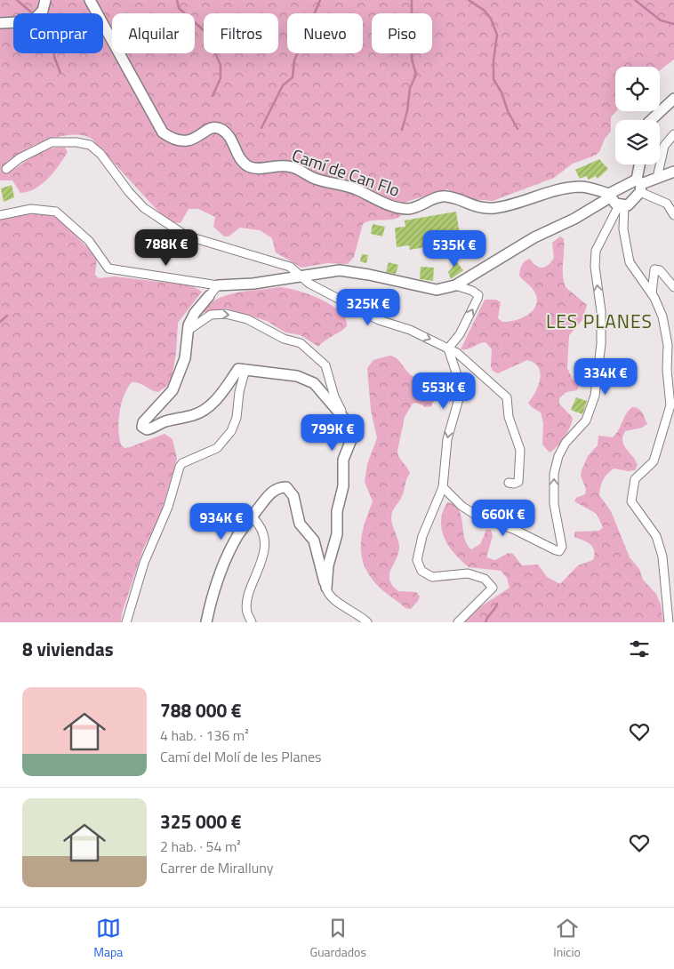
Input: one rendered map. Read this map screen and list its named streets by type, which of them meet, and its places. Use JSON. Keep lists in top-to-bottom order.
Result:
{
  "streets": {
    "street": ["Camí de Can Flo"]
  },
  "districts": ["LES PLANES"],
  "page": {
    "chip": [
      "Comprar",
      "Alquilar",
      "Filtros",
      "Nuevo",
      "Piso"
    ],
    "price": [
      "788K €",
      "535K €",
      "325K €",
      "334K €",
      "553K €",
      "799K €",
      "660K €",
      "934K €"
    ],
    "heading": "8 viviendas",
    "list": [
      {
        "name": "788 000 €",
        "note": "4 hab. · 136 m² · Camí del Molí de les Planes"
      },
      {
        "name": "325 000 €",
        "note": "2 hab. · 54 m² · Carrer de Miralluny"
      }
    ],
    "tabs": ["Mapa", "Guardados", "Inicio"]
  }
}
